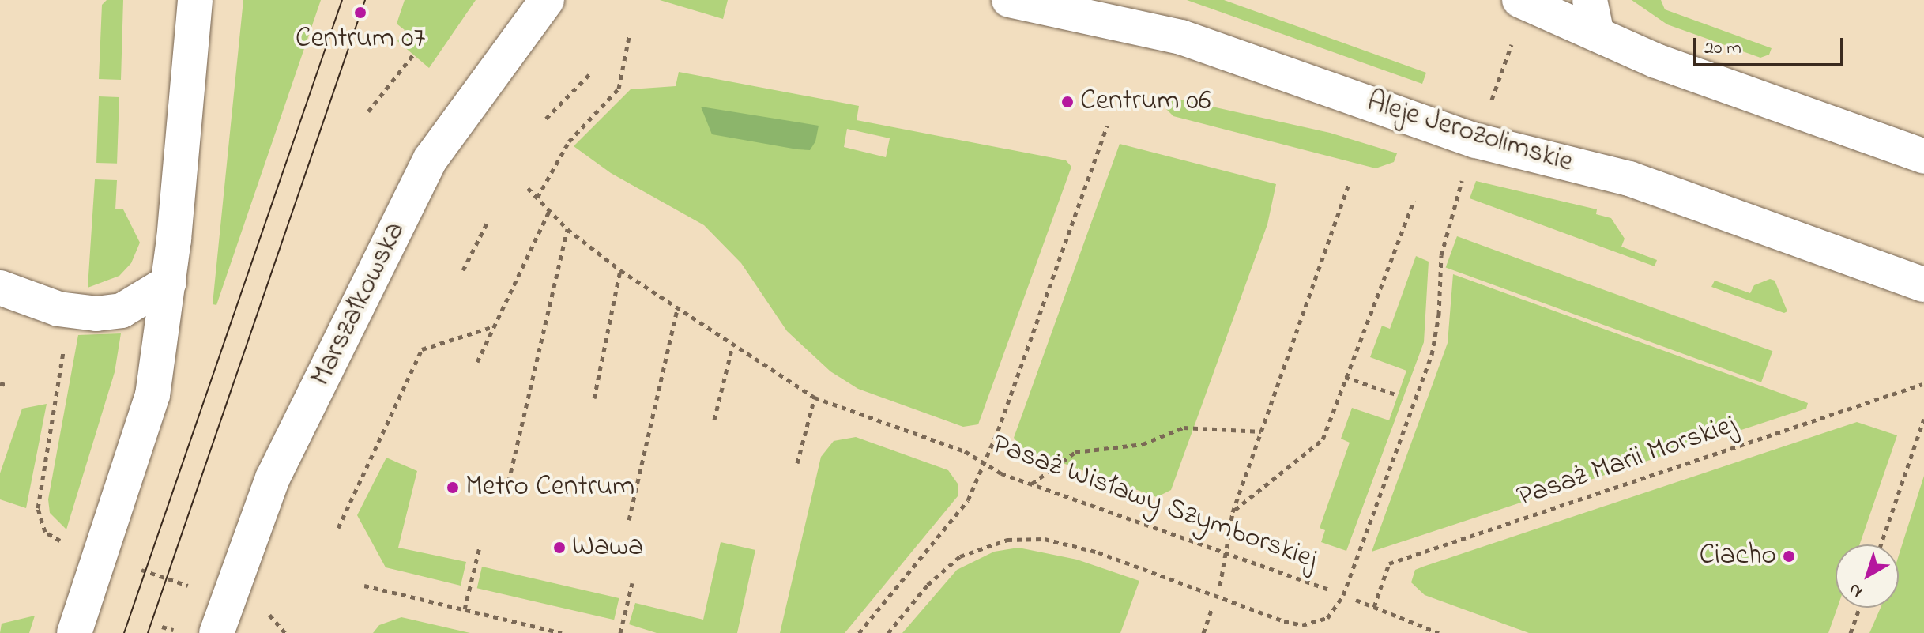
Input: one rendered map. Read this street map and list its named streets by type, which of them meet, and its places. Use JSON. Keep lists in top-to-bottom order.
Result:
{
  "streets": {
    "main road": ["Aleje Jerozolimskie", "Marszałkowska"],
    "path": ["Pasaż Marii Morskiej", "Pasaż Wisławy Szymborskiej"]
  },
  "places": [
    "Centrum 07",
    "Centrum 06",
    "Metro Centrum",
    "Wawa",
    "Ciacho"
  ],
  "scale_bar": "20 m",
  "north": "bottom left"
}
